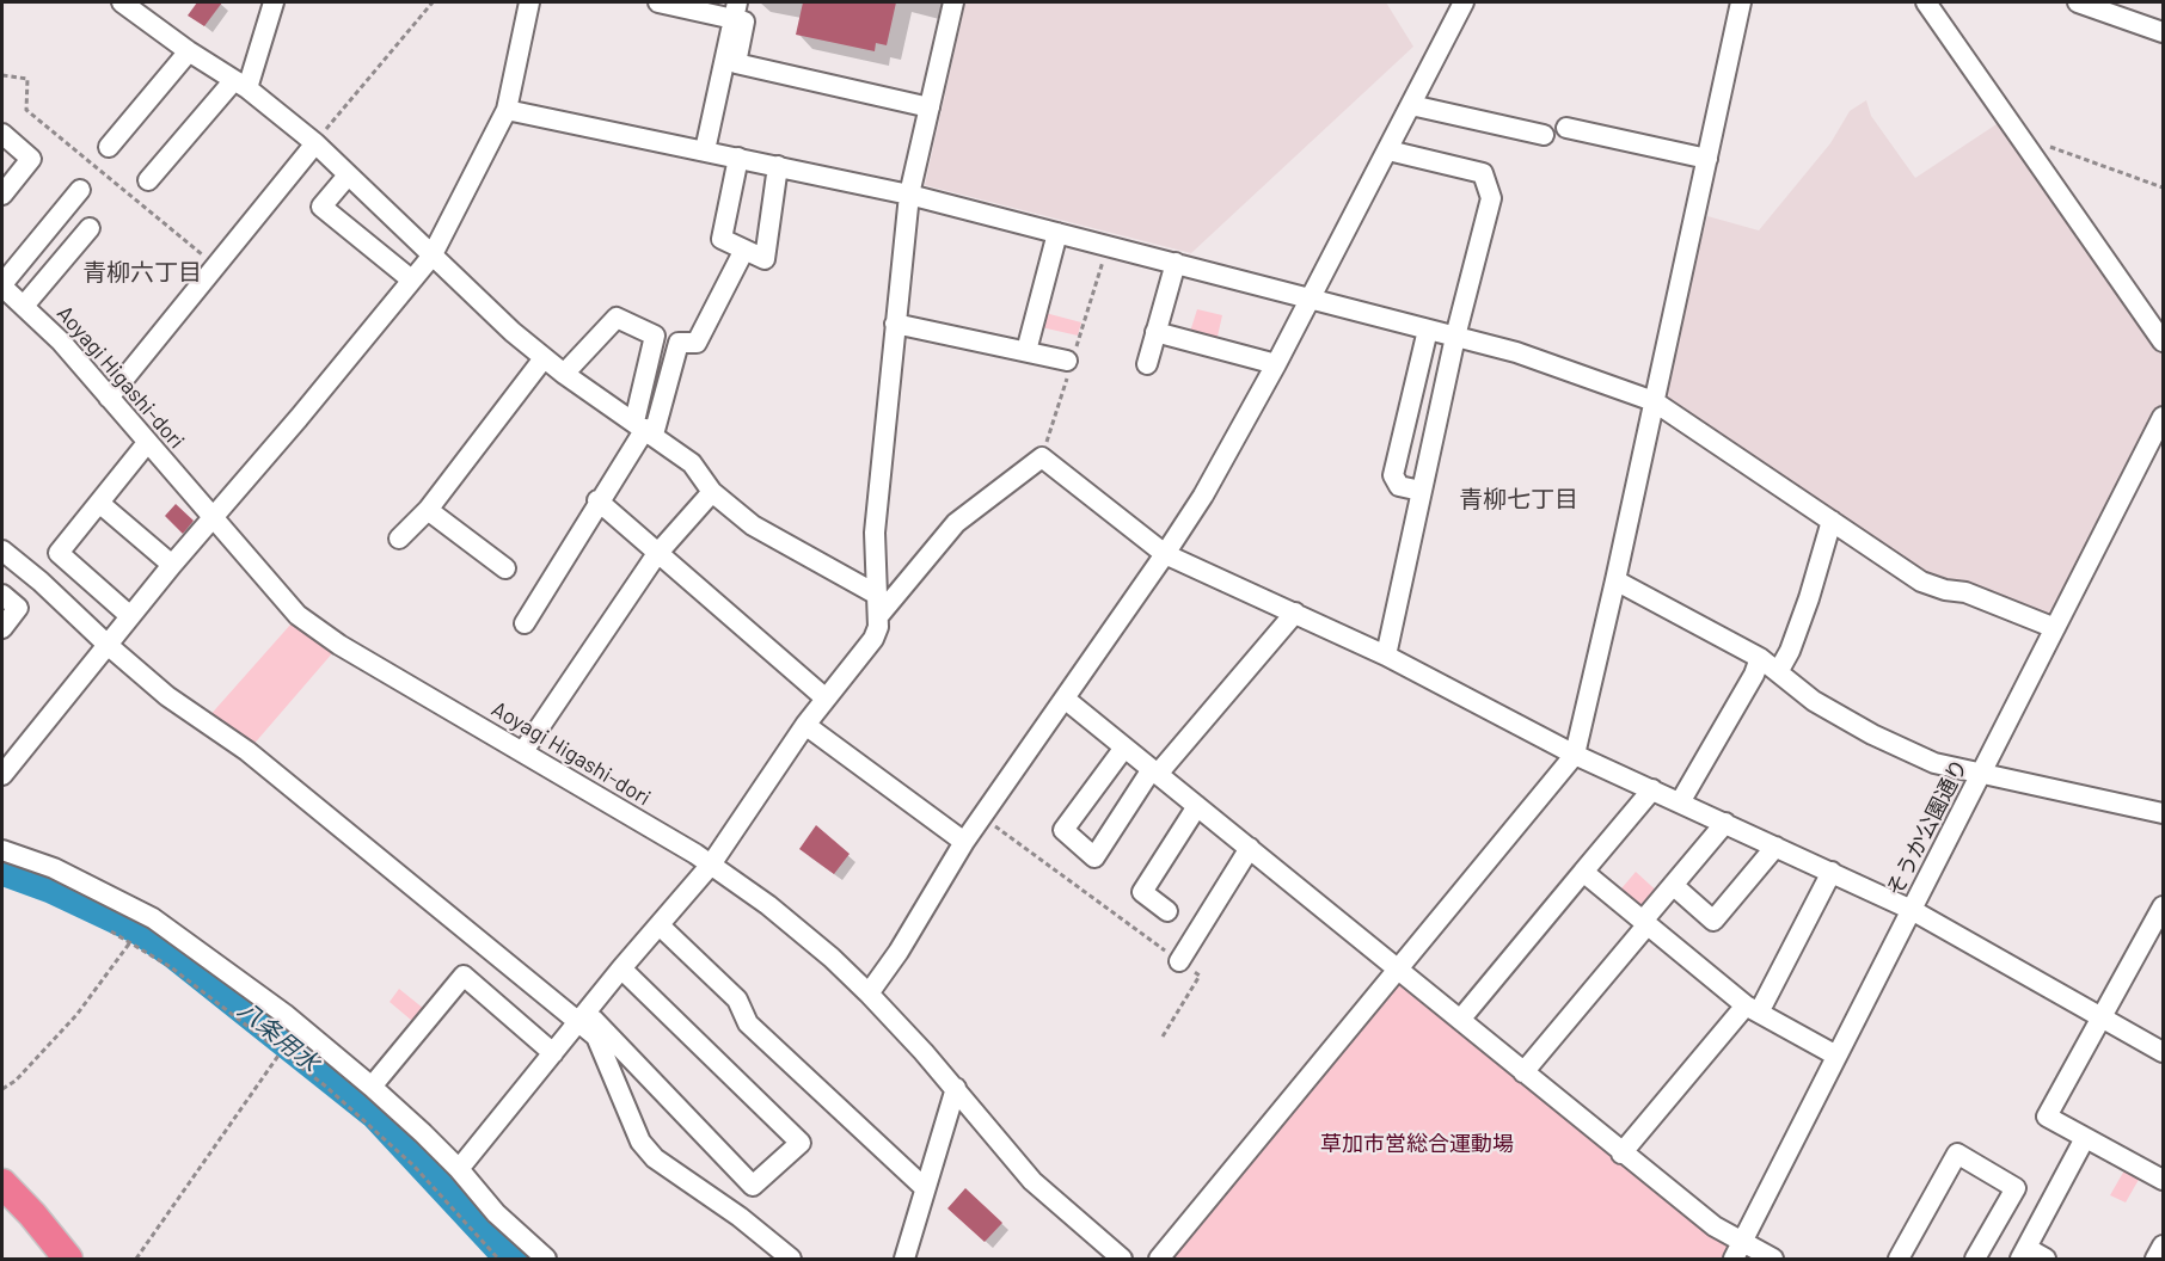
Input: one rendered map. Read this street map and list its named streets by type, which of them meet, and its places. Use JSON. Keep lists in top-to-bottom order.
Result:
{
  "streets": {
    "street": ["Aoyagi Higashi-dori", "そうか公園通り"]
  },
  "districts": ["青柳六丁目", "青柳七丁目"],
  "water": ["八条用水"],
  "parks": ["草加市営総合運動場"]
}
